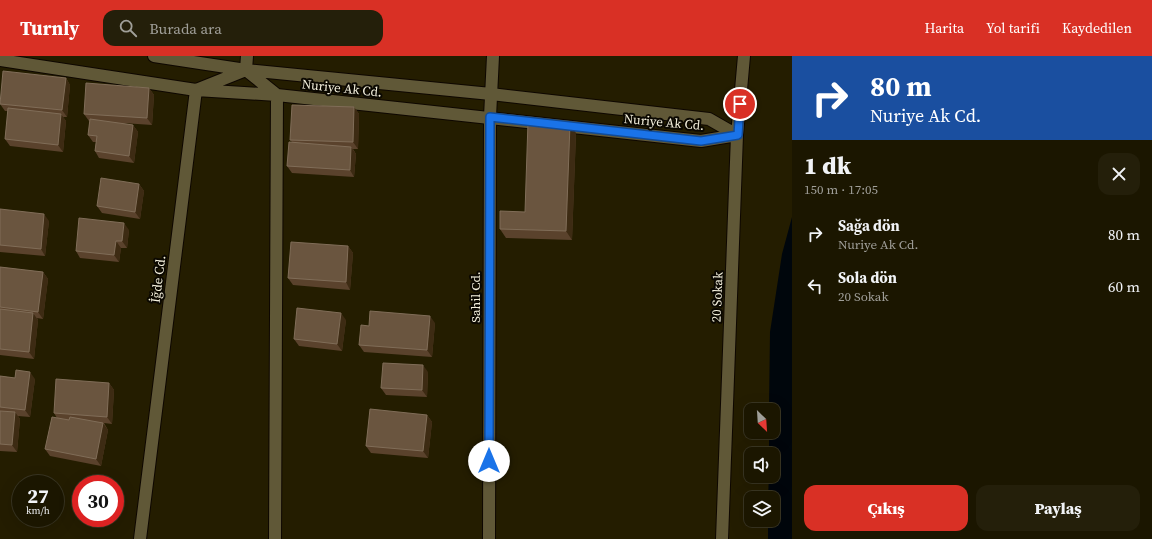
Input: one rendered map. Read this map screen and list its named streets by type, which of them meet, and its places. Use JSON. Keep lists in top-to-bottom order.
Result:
{
  "streets": {
    "street": [
      "Nuriye Ak Cd.",
      "İğde Cd.",
      "Sahil Cd.",
      "20 Sokak"
    ]
  },
  "crossings": [
    ["Nuriye Ak Cd.", "İğde Cd."],
    ["Nuriye Ak Cd.", "Sahil Cd."],
    ["Nuriye Ak Cd.", "20 Sokak"]
  ],
  "north": "bottom right",
  "page": {
    "header": "Turnly",
    "search": "Burada ara",
    "nav": ["Harita", "Yol tarifi", "Kaydedilen"],
    "turn": ["80 m", "Nuriye Ak Cd."],
    "heading": ["1 dk", "150 m · 17:05"],
    "list": [
      {
        "name": "Sağa dön",
        "note": "Nuriye Ak Cd.",
        "value": "80 m"
      },
      {
        "name": "Sola dön",
        "note": "20 Sokak",
        "value": "60 m"
      }
    ],
    "speed": "27 km/h",
    "limit": "30",
    "buttons": ["Çıkış", "Paylaş"]
  }
}
